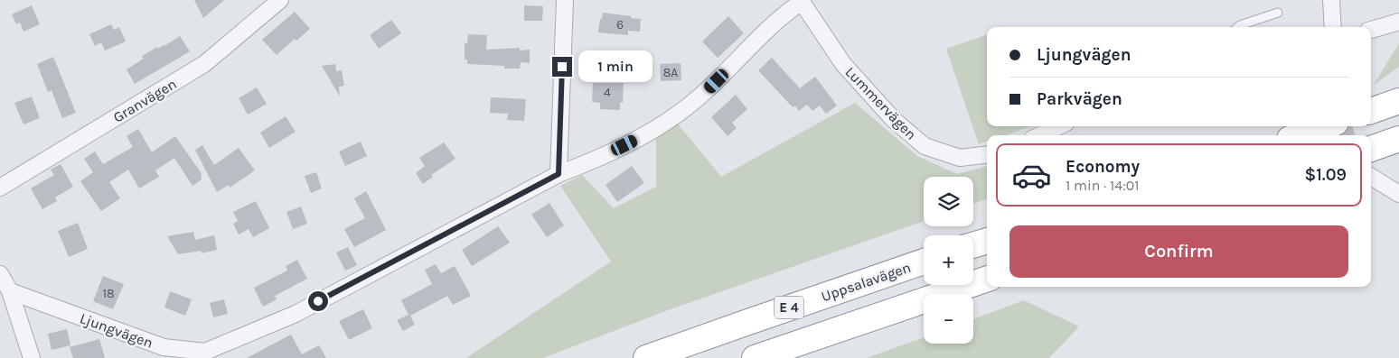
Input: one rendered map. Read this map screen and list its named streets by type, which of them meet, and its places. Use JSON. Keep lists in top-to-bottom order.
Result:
{
  "streets": {
    "highway": ["Uppsalavägen", "E 4"],
    "street": ["Granvägen", "Lummervägen", "Ljungvägen"]
  },
  "crossings": [
    ["Lummervägen", "Ljungvägen"]
  ],
  "house_numbers": [
    "6",
    "8A",
    "4",
    "18"
  ],
  "page": {
    "banner": ["Ljungvägen", "Parkvägen"],
    "bubble": "1 min",
    "list": [
      {
        "name": "Economy",
        "note": "1 min · 14:01",
        "value": "$1.09"
      }
    ],
    "map_buttons": ["+", "−"],
    "buttons": "Confirm"
  }
}
